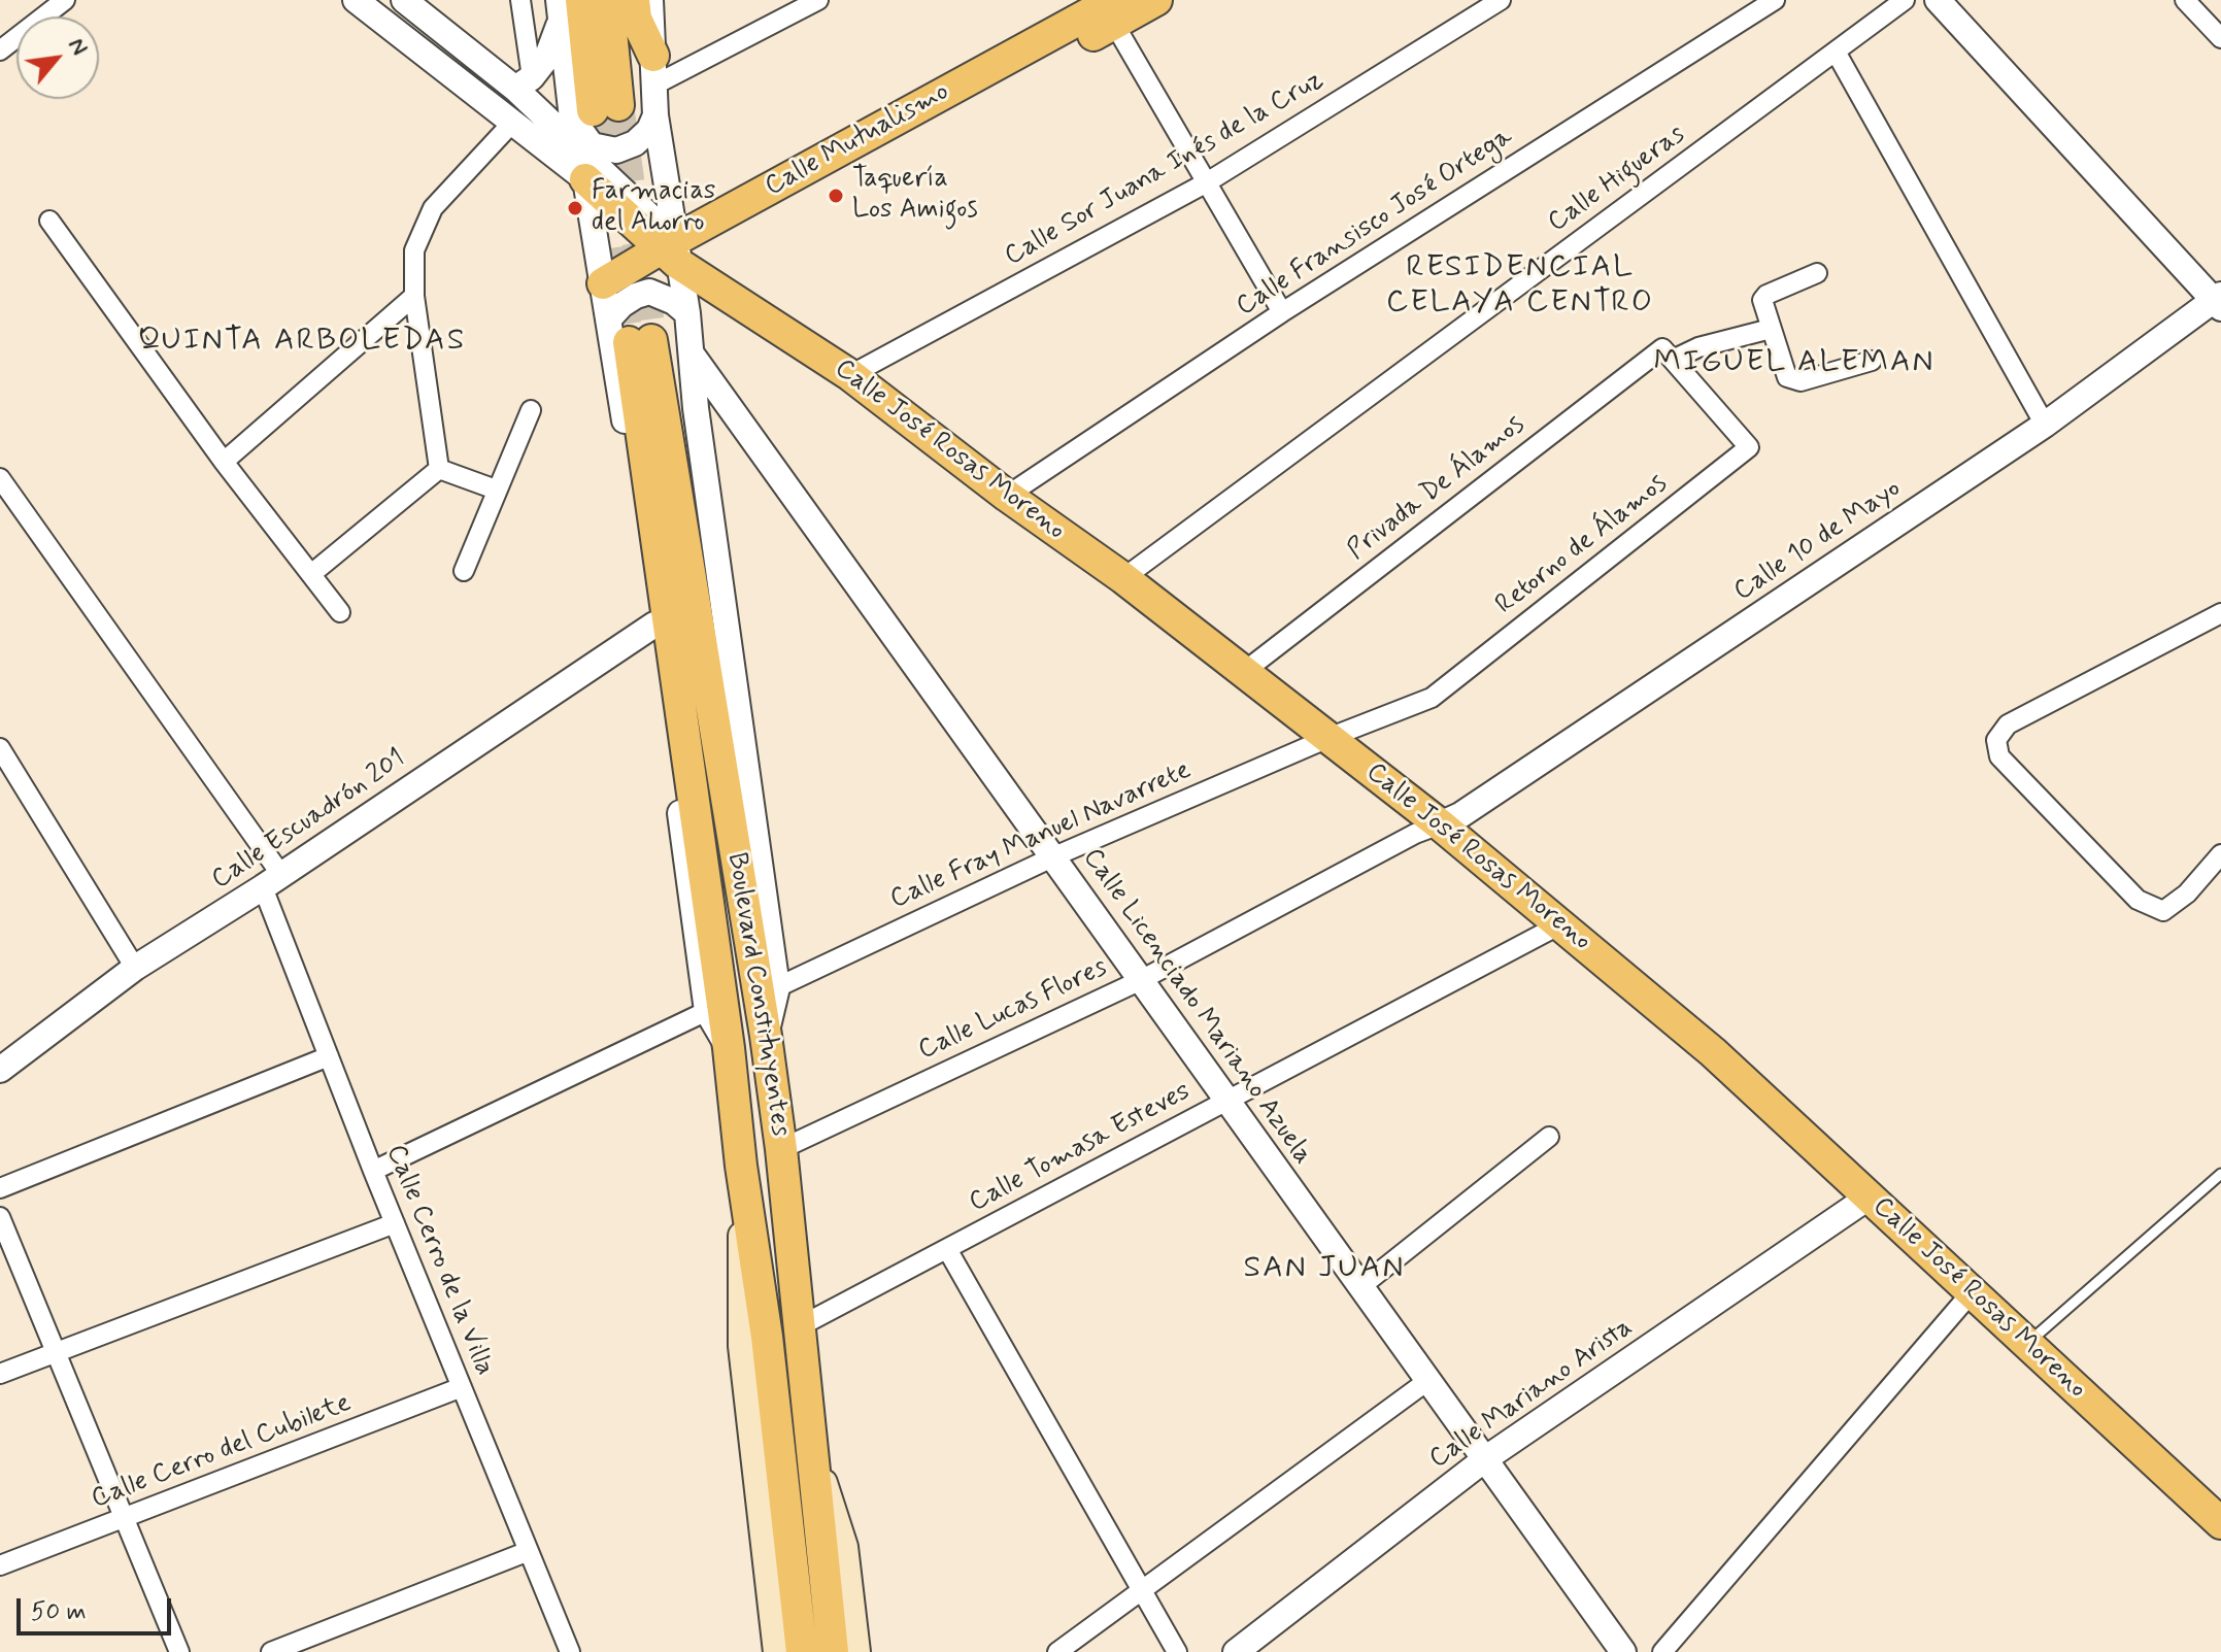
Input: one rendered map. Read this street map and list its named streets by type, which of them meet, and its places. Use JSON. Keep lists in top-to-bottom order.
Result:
{
  "streets": {
    "main road": ["Calle Mutualismo", "Calle José Rosas Moreno", "Boulevard Constituyentes"],
    "street": [
      "Calle Sor Juana Inés de la Cruz",
      "Calle Higueras",
      "Calle Fransisco José Ortega",
      "Privada De Álamos",
      "Calle 10 de Mayo",
      "Retorno de Álamos",
      "Calle Escuadrón 201",
      "Calle Fray Manuel Navarrete",
      "Calle Licenciado Mariano Azuela",
      "Calle Lucas Flores",
      "Calle Tomasa Esteves",
      "Calle Cerro de la Villa",
      "Calle Mariano Arista",
      "Calle Cerro del Cubilete"
    ]
  },
  "crossings": [
    ["Calle Mutualismo", "Calle José Rosas Moreno"],
    ["Calle Sor Juana Inés de la Cruz", "Calle José Rosas Moreno"],
    ["Calle Higueras", "Calle José Rosas Moreno"],
    ["Calle Fransisco José Ortega", "Calle José Rosas Moreno"],
    ["Calle José Rosas Moreno", "Privada De Álamos"],
    ["Calle José Rosas Moreno", "Calle 10 de Mayo"],
    ["Calle José Rosas Moreno", "Retorno de Álamos"],
    ["Calle José Rosas Moreno", "Calle Fray Manuel Navarrete"],
    ["Calle José Rosas Moreno", "Calle Lucas Flores"],
    ["Calle José Rosas Moreno", "Calle Tomasa Esteves"],
    ["Calle José Rosas Moreno", "Calle Mariano Arista"],
    ["Privada De Álamos", "Retorno de Álamos"],
    ["Calle 10 de Mayo", "Calle Lucas Flores"],
    ["Retorno de Álamos", "Calle Fray Manuel Navarrete"],
    ["Calle Escuadrón 201", "Calle Cerro de la Villa"],
    ["Calle Fray Manuel Navarrete", "Calle Licenciado Mariano Azuela"],
    ["Boulevard Constituyentes", "Calle Lucas Flores"],
    ["Boulevard Constituyentes", "Calle Tomasa Esteves"],
    ["Calle Licenciado Mariano Azuela", "Calle Lucas Flores"],
    ["Calle Licenciado Mariano Azuela", "Calle Tomasa Esteves"],
    ["Calle Licenciado Mariano Azuela", "Calle Mariano Arista"],
    ["Calle Cerro de la Villa", "Calle Cerro del Cubilete"]
  ],
  "districts": [
    "RESIDENCIAL CELAYA CENTRO",
    "QUINTA ARBOLEDAS",
    "MIGUEL ALEMAN",
    "SAN JUAN"
  ],
  "places": ["Taquería Los Amigos", "Farmacias del Ahorro"],
  "scale_bar": "50 m",
  "north": "top right"
}
